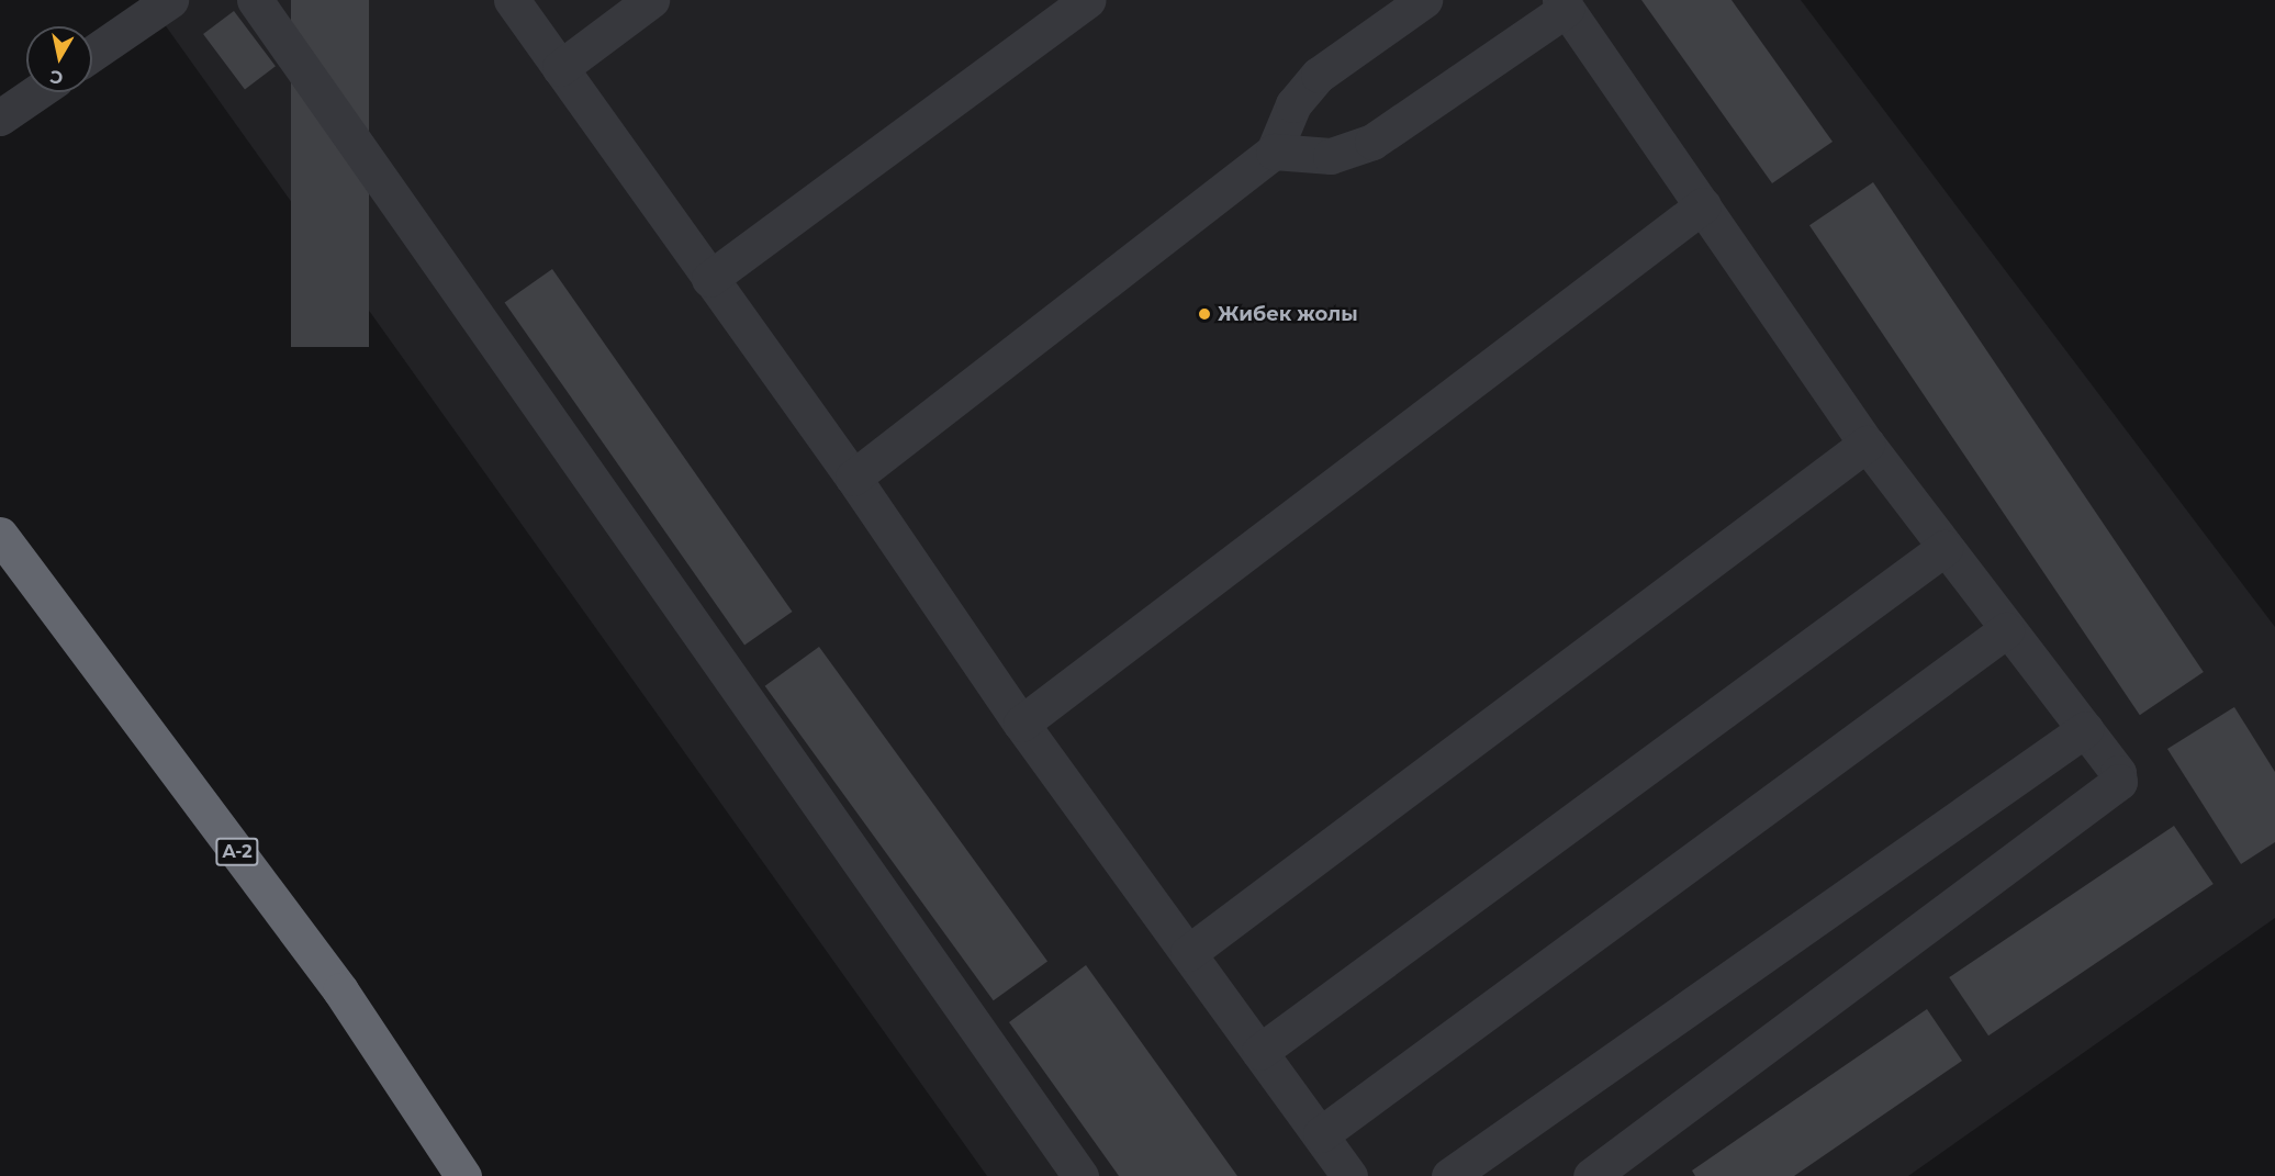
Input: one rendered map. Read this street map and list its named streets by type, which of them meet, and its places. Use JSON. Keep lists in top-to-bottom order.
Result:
{
  "streets": {
    "highway": ["A-2"]
  },
  "places": ["Жибек жолы"],
  "north": "bottom"
}
